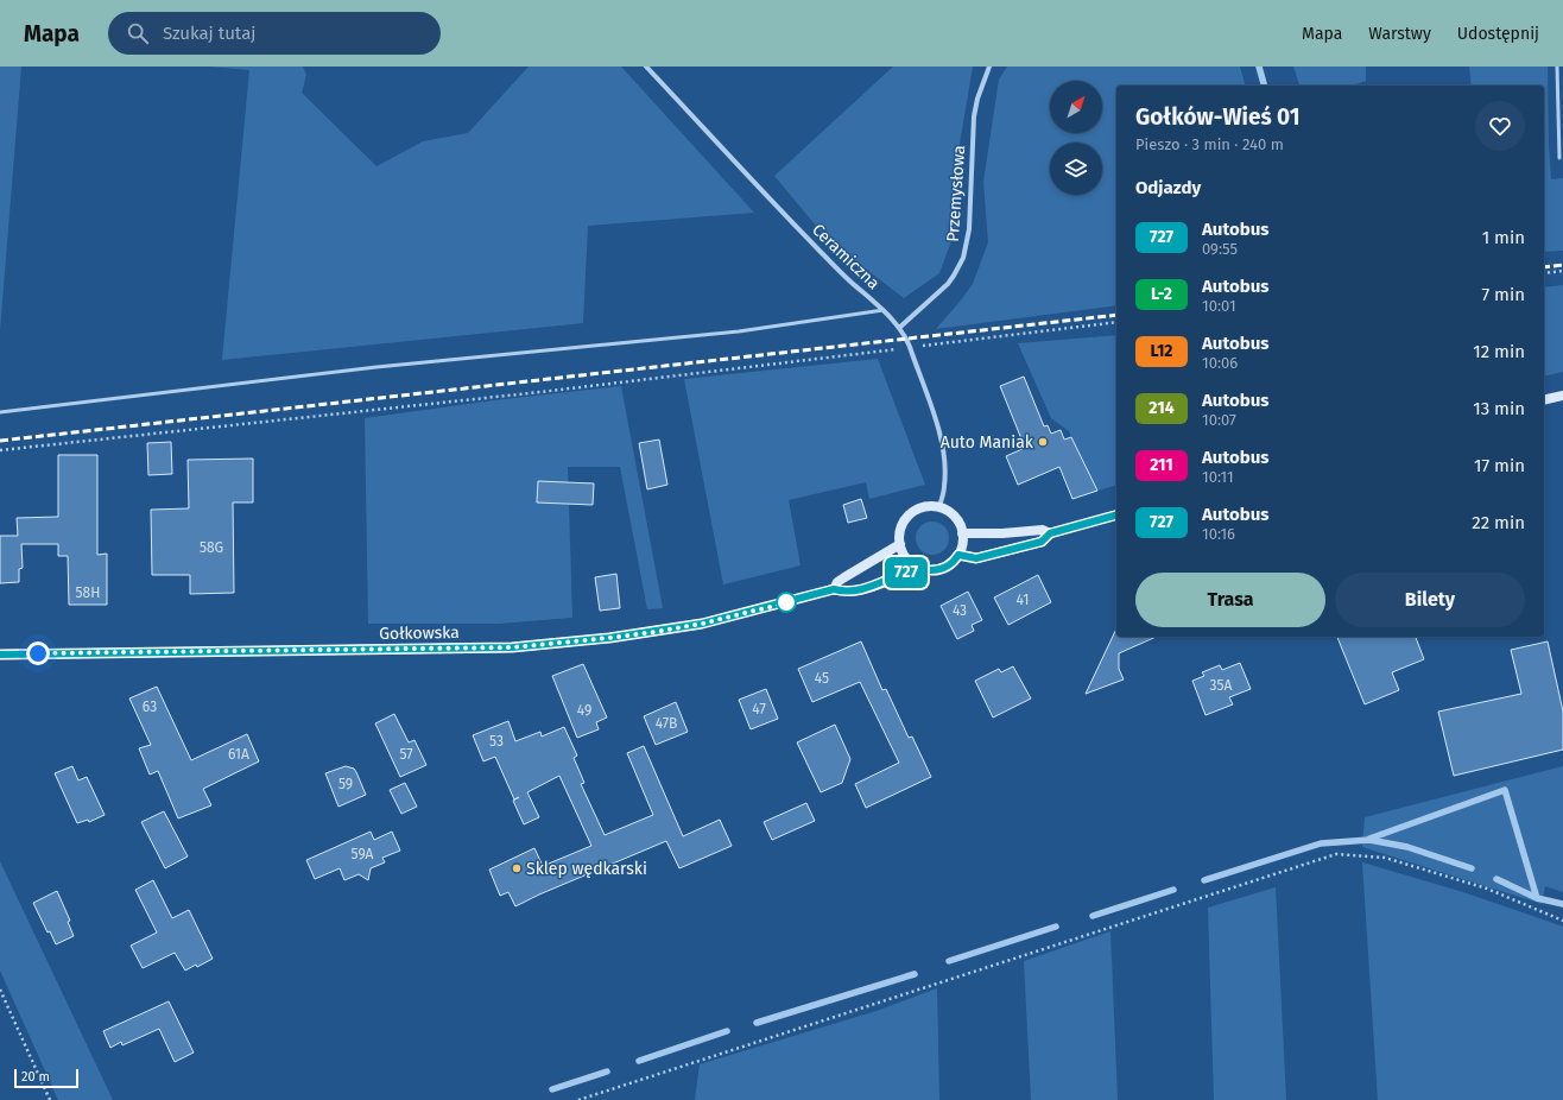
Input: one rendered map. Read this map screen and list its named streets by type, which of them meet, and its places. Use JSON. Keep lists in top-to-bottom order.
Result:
{
  "streets": {
    "street": ["Przemysłowa", "Ceramiczna", "Gołkowska"]
  },
  "crossings": [
    ["Przemysłowa", "Ceramiczna"],
    ["Ceramiczna", "Gołkowska"]
  ],
  "places": ["Auto Maniak", "Sklep wędkarski"],
  "lines": ["bus line 727"],
  "house_numbers": [
    "58G",
    "58H",
    "41",
    "43",
    "45",
    "35A",
    "63",
    "47",
    "49",
    "47B",
    "53",
    "61A",
    "57",
    "59",
    "59A"
  ],
  "scale_bar": "20 m",
  "north": "top right",
  "page": {
    "header": "Mapa",
    "search": "Szukaj tutaj",
    "nav": ["Mapa", "Warstwy", "Udostępnij"],
    "on_map": "727",
    "heading": [
      ["Gołków-Wieś 01", "Pieszo · 3 min · 240 m"],
      "Odjazdy"
    ],
    "list": [
      {
        "mark": "727",
        "name": "Autobus",
        "note": "09:55",
        "value": "1 min"
      },
      {
        "mark": "L-2",
        "name": "Autobus",
        "note": "10:01",
        "value": "7 min"
      },
      {
        "mark": "L12",
        "name": "Autobus",
        "note": "10:06",
        "value": "12 min"
      },
      {
        "mark": "214",
        "name": "Autobus",
        "note": "10:07",
        "value": "13 min"
      },
      {
        "mark": "211",
        "name": "Autobus",
        "note": "10:11",
        "value": "17 min"
      },
      {
        "mark": "727",
        "name": "Autobus",
        "note": "10:16",
        "value": "22 min"
      }
    ],
    "buttons": ["Trasa", "Bilety"],
    "scale": "20 m"
  }
}
